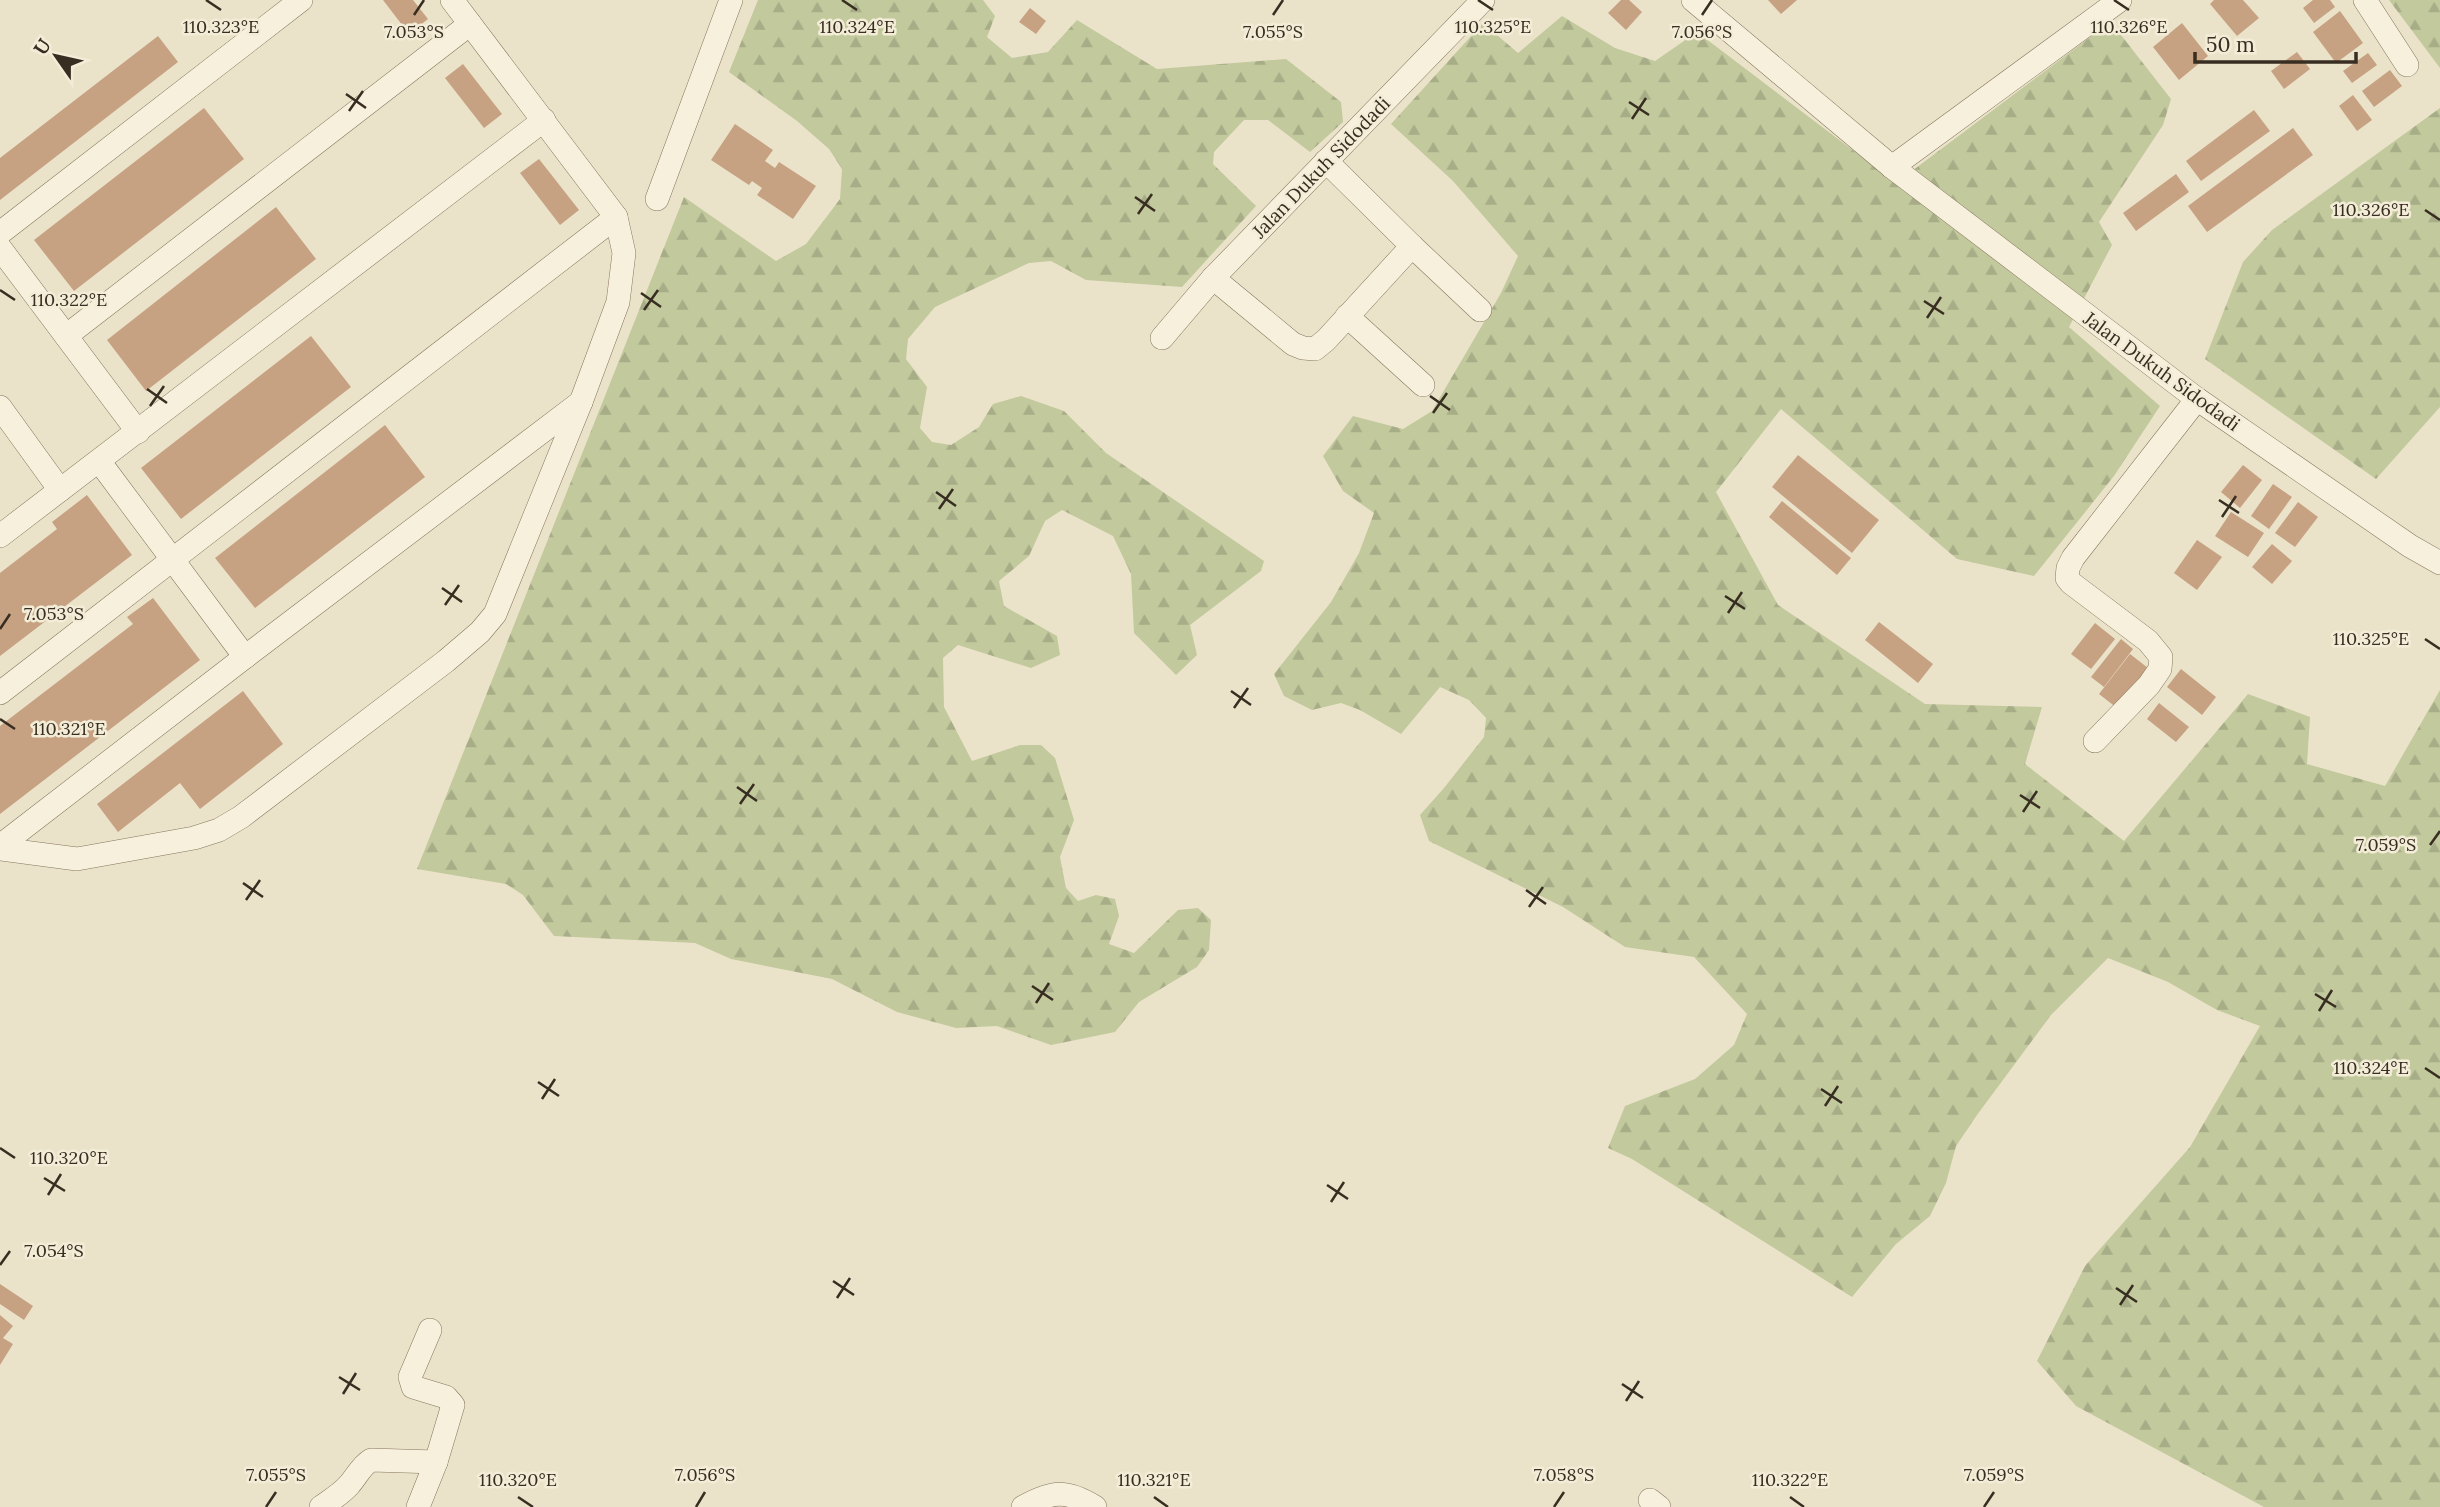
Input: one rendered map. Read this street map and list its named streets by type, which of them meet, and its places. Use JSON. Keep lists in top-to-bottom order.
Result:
{
  "streets": {
    "street": ["Jalan Dukuh Sidodadi"]
  },
  "scale_bar": "50 m",
  "north": "top left",
  "coordinates": [
    "110.323°E",
    "110.324°E",
    "110.325°E",
    "110.326°E",
    "7.053°S",
    "7.055°S",
    "7.056°S",
    "110.322°E",
    "110.321°E",
    "7.059°S",
    "110.320°E",
    "7.054°S",
    "7.058°S"
  ]
}
